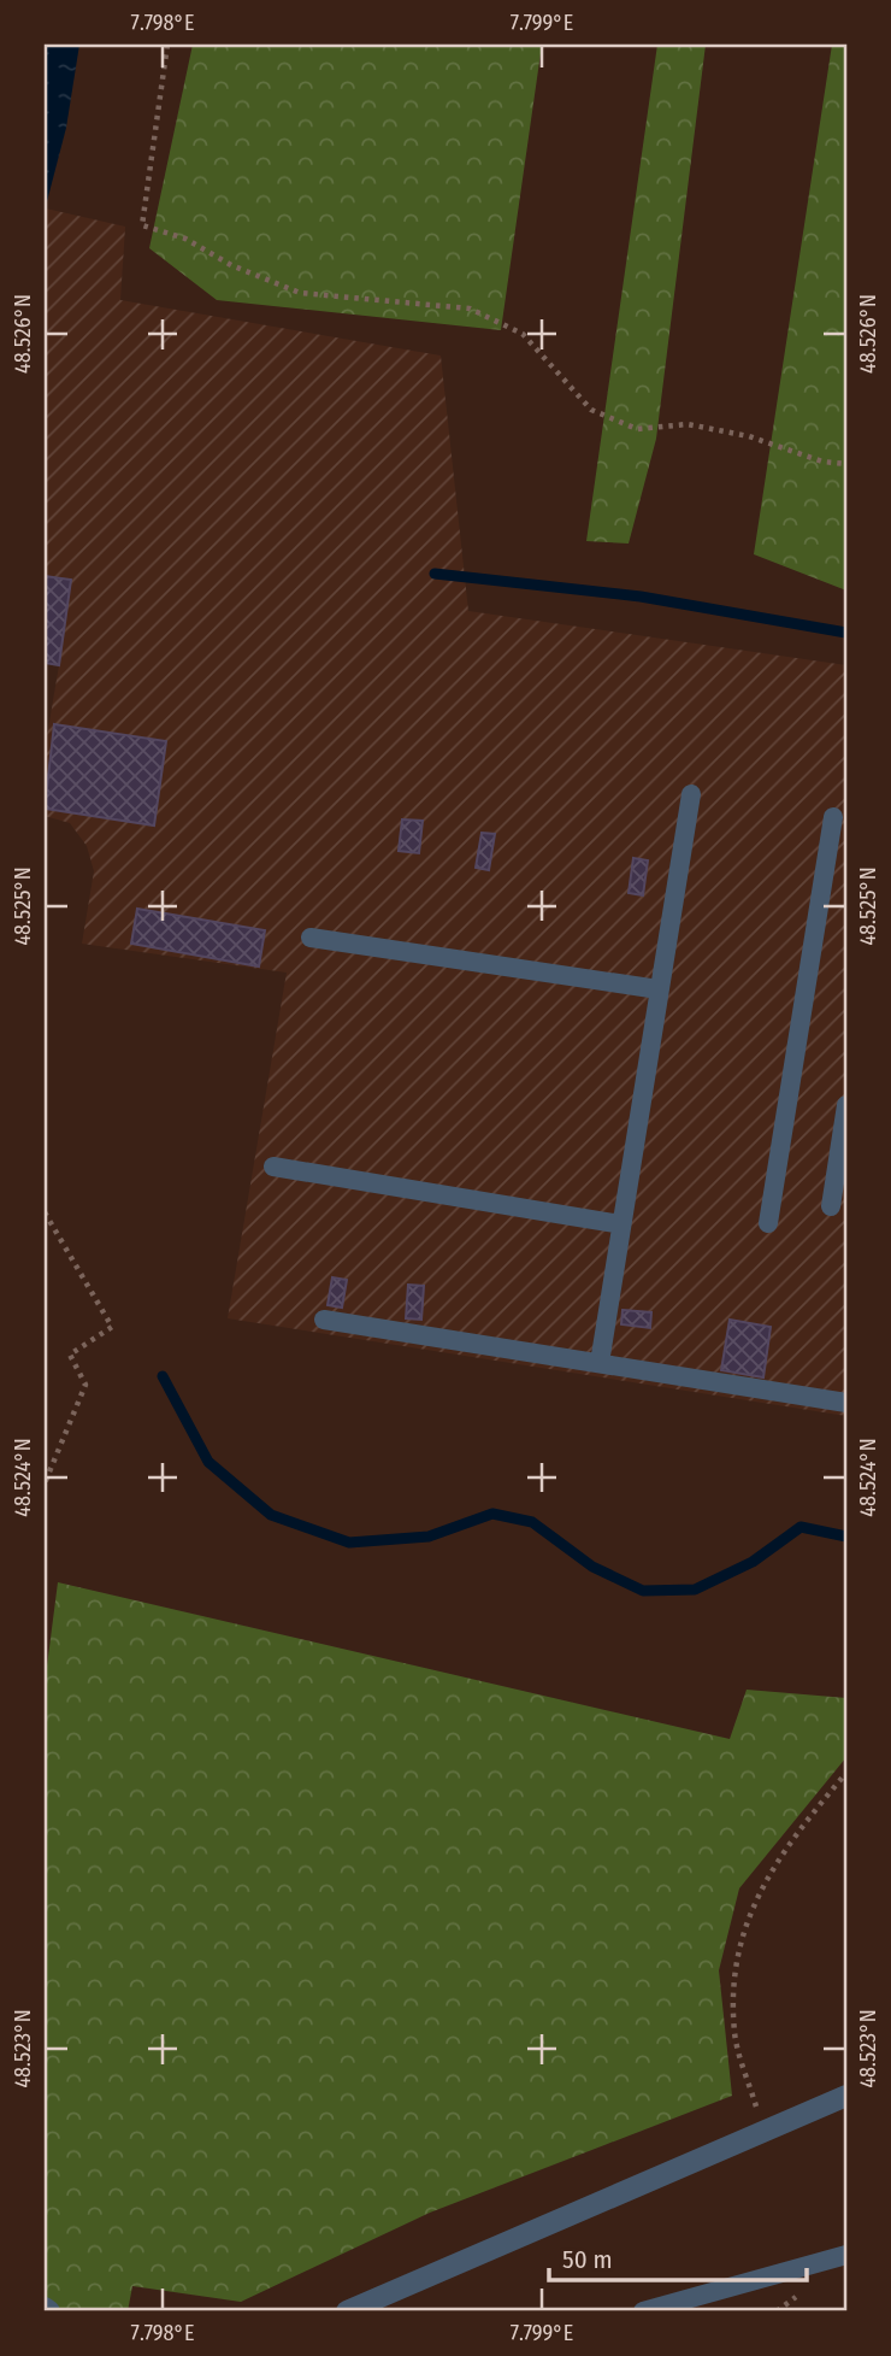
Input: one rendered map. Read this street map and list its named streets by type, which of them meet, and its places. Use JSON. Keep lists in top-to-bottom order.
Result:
{
  "scale_bar": "50 m",
  "coordinates": [
    "7.798°E",
    "7.799°E",
    "48.526°N",
    "48.525°N",
    "48.524°N",
    "48.523°N"
  ]
}
